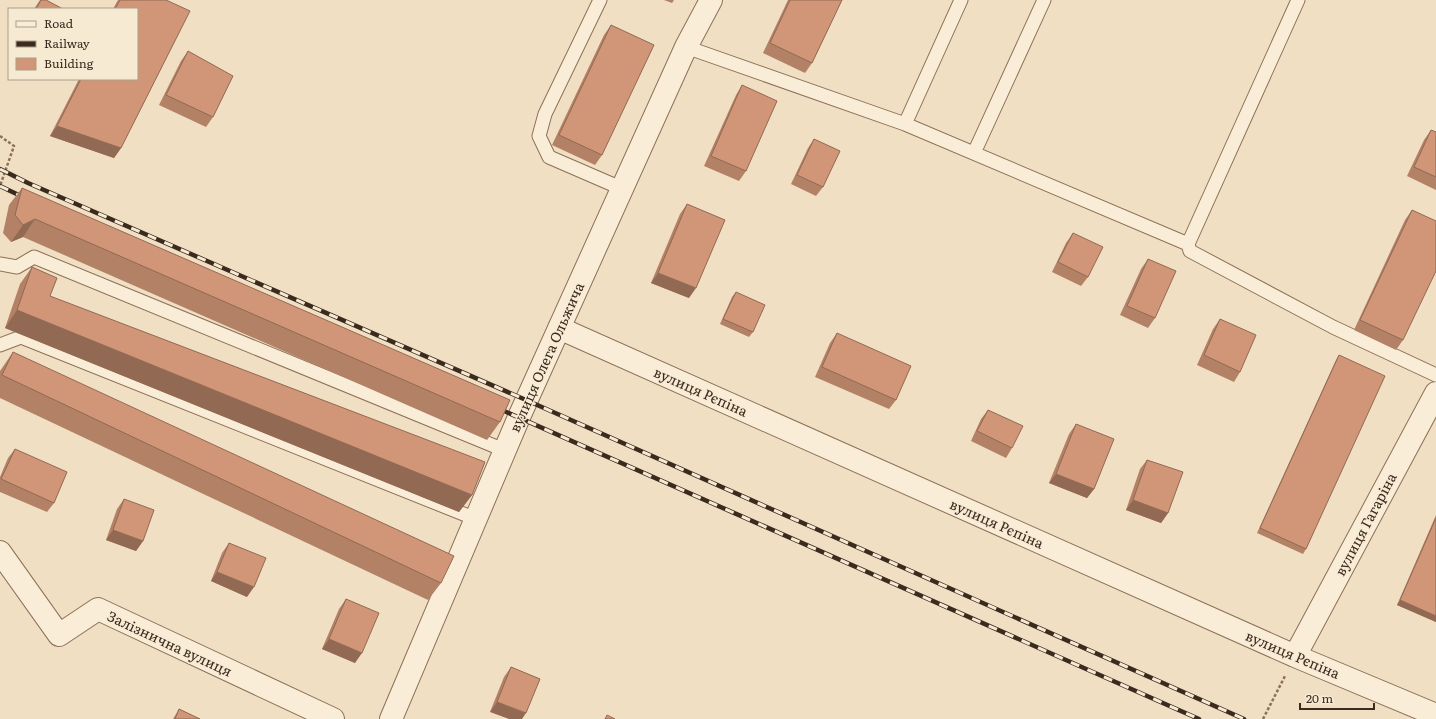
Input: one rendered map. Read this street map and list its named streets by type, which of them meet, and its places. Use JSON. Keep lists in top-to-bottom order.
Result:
{
  "streets": {
    "street": [
      "вулиця Олега Ольжича",
      "вулиця Рєпіна",
      "вулиця Гагаріна",
      "Залізнична вулиця"
    ]
  },
  "crossings": [
    ["вулиця Олега Ольжича", "вулиця Рєпіна"],
    ["вулиця Рєпіна", "вулиця Гагаріна"]
  ],
  "legend": ["Road", "Railway", "Building"],
  "scale_bar": "20 m"
}
